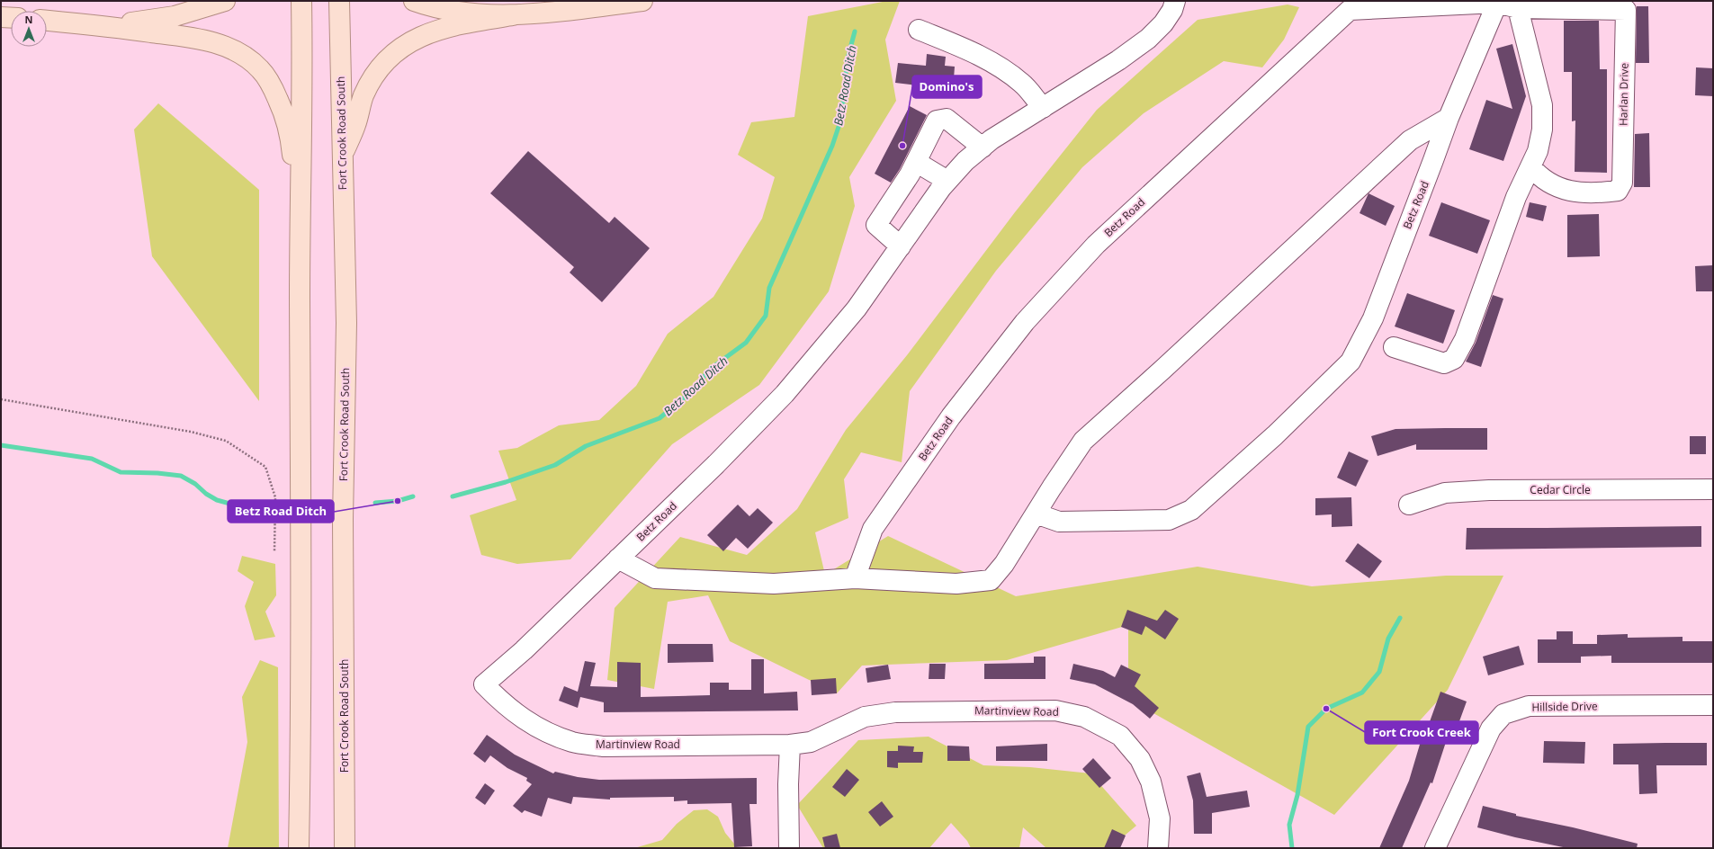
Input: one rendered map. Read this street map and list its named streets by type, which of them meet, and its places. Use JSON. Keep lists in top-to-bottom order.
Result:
{
  "streets": {
    "main road": ["Fort Crook Road South"],
    "street": [
      "Harlan Drive",
      "Betz Road",
      "Cedar Circle",
      "Hillside Drive",
      "Martinview Road"
    ]
  },
  "crossings": [
    ["Harlan Drive", "Betz Road"],
    ["Betz Road", "Martinview Road"]
  ],
  "water": ["Betz Road Ditch"],
  "places": ["Domino's", "Betz Road Ditch", "Fort Crook Creek"],
  "north": "top"
}
